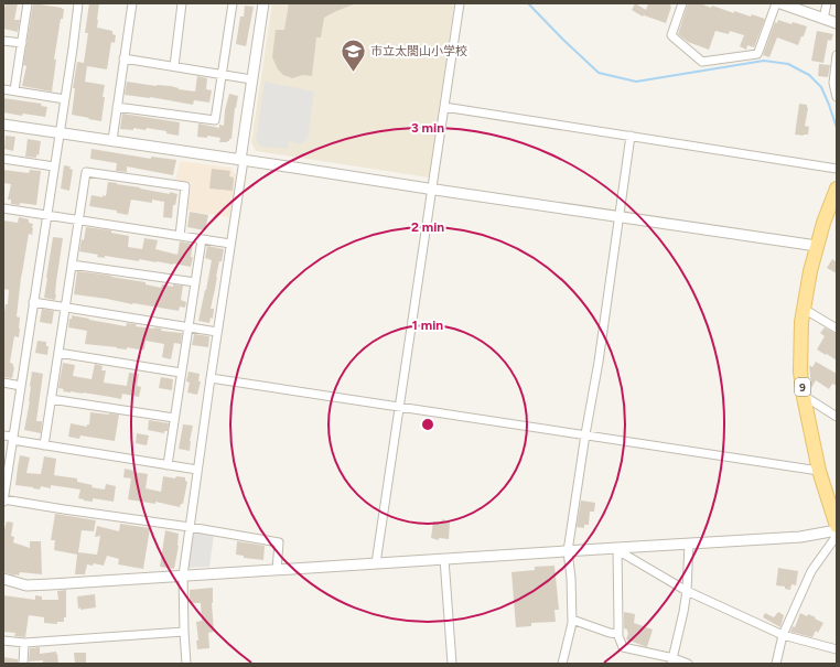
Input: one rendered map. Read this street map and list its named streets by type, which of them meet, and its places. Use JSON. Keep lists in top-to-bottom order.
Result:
{
  "streets": {
    "main road": ["9"]
  },
  "places": {
    "school or university": ["市立太閤山小学校"]
  },
  "rings": ["3 min", "2 min", "1 min"]
}
